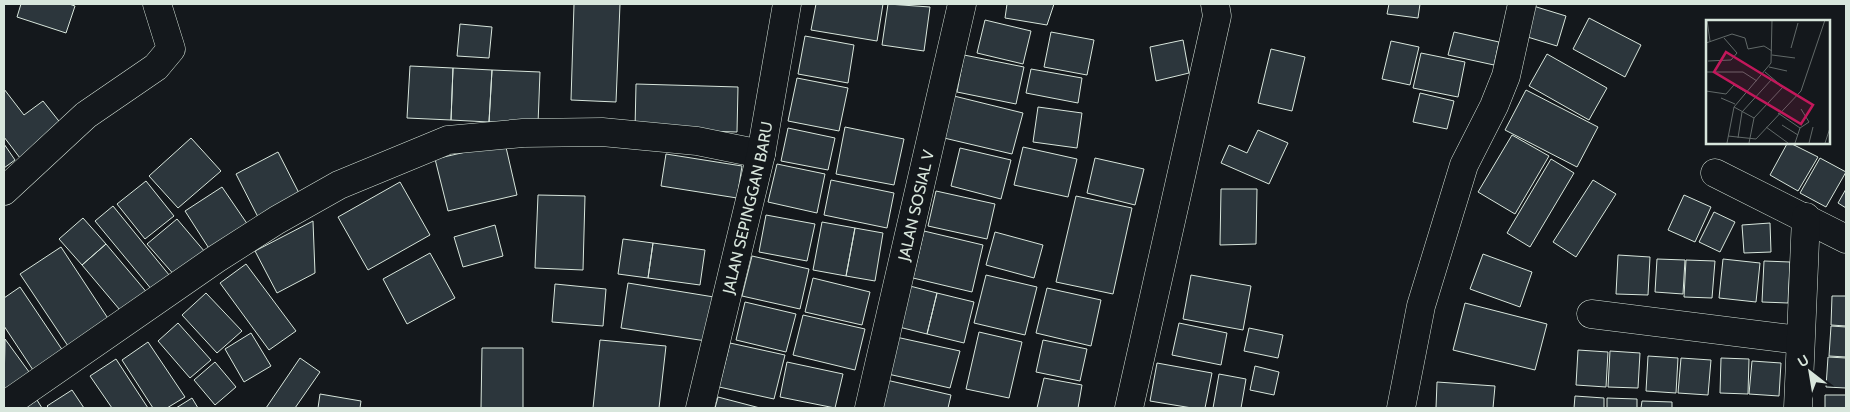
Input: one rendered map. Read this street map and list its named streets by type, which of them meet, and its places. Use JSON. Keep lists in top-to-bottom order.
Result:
{
  "streets": {
    "street": ["JALAN SOSIAL V", "JALAN SEPINGGAN BARU"]
  },
  "north": "top left"
}
